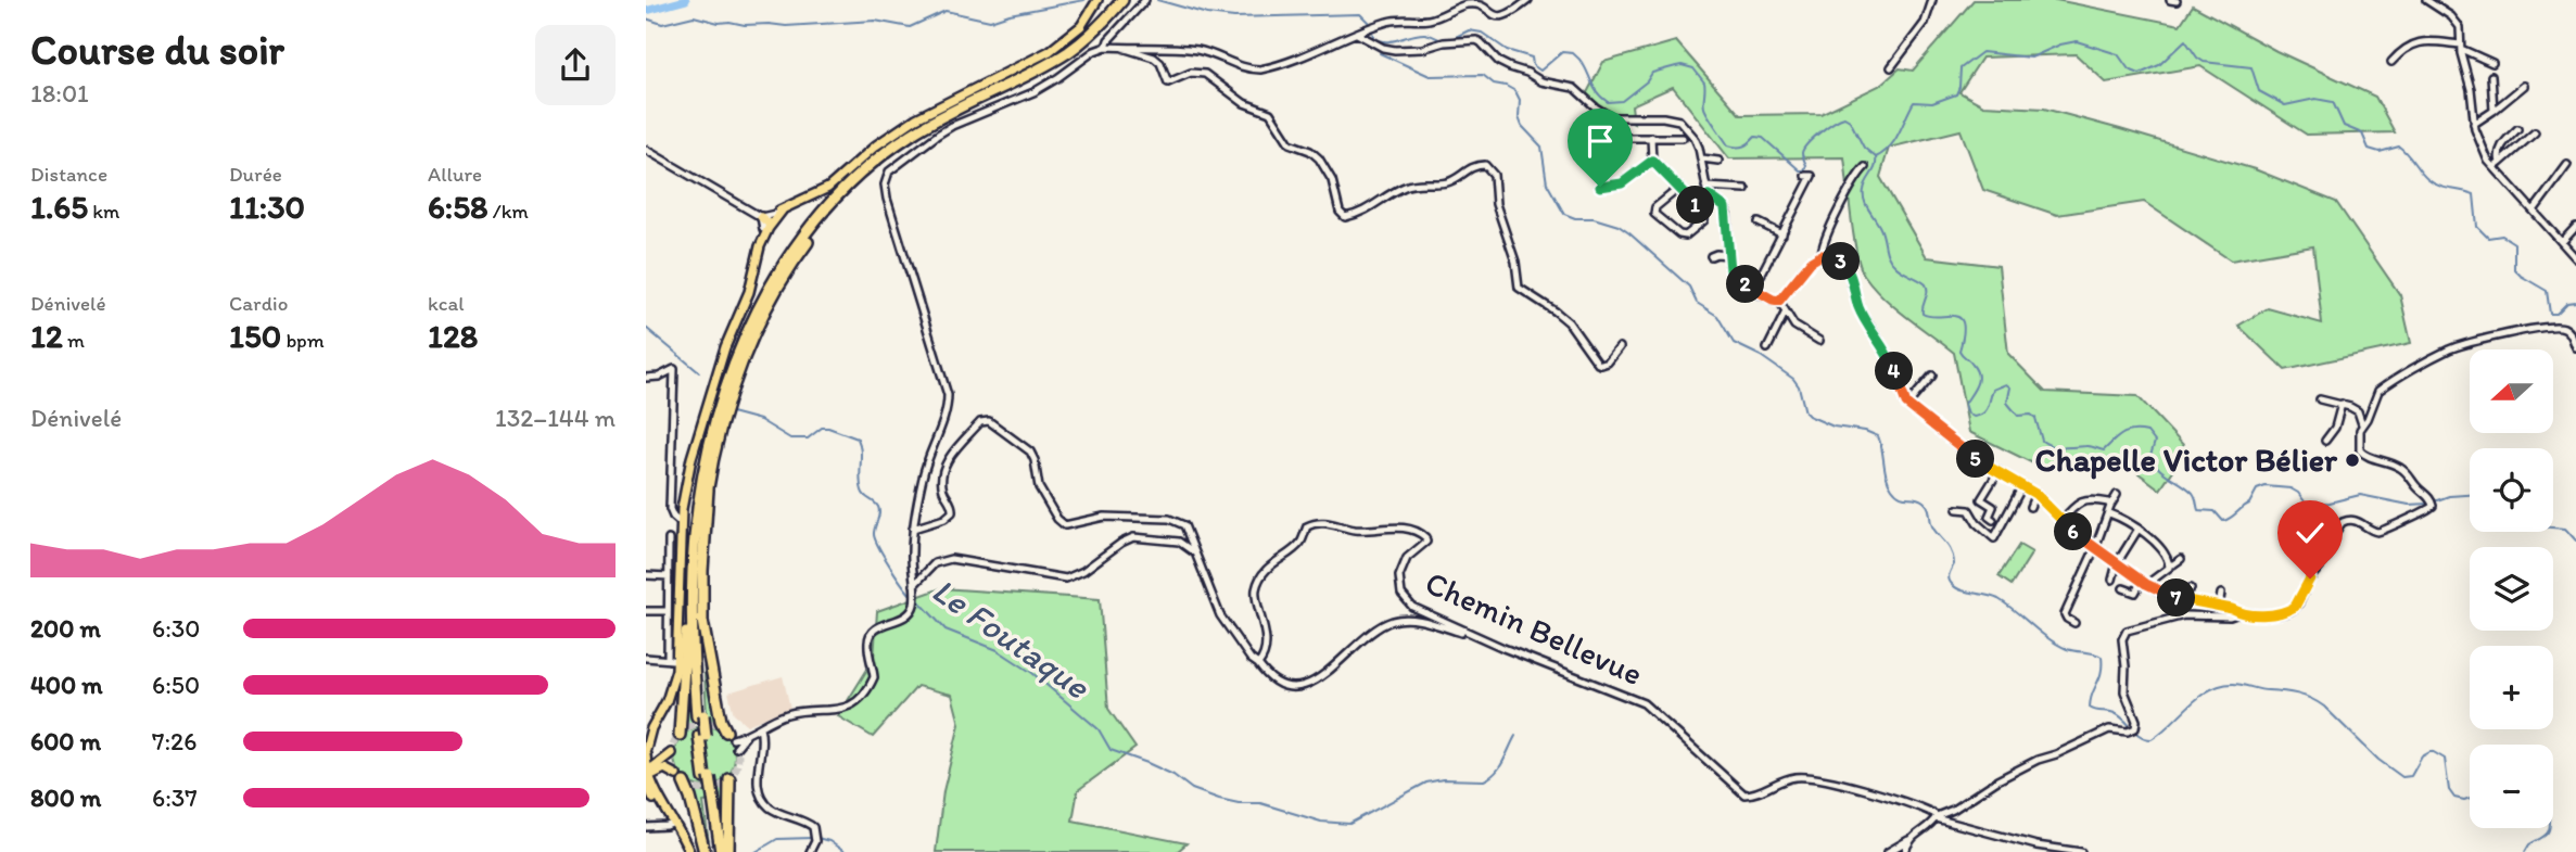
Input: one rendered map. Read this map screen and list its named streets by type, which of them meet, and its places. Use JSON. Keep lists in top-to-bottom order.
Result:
{
  "streets": {
    "street": ["Chemin Bellevue"]
  },
  "water": ["Le Foutaque"],
  "places": ["Chapelle Victor Bélier"],
  "north": "left",
  "page": {
    "heading": ["Course du soir", "18:01"],
    "stats": [
      ["Distance", "1.65 km"],
      ["Durée", "11:30"],
      ["Allure", "6:58 /km"],
      ["Dénivelé", "12 m"],
      ["Cardio", "150 bpm"],
      ["kcal", "128"]
    ],
    "pins": [
      "1",
      "3",
      "2",
      "4",
      "5",
      "6",
      "7"
    ],
    "map_buttons": ["+", "−"],
    "chart": ["Dénivelé", "132–144 m"],
    "list": [
      {
        "name": "200 m",
        "note": "6:30"
      },
      {
        "name": "400 m",
        "note": "6:50"
      },
      {
        "name": "600 m",
        "note": "7:26"
      },
      {
        "name": "800 m",
        "note": "6:37"
      }
    ]
  }
}
